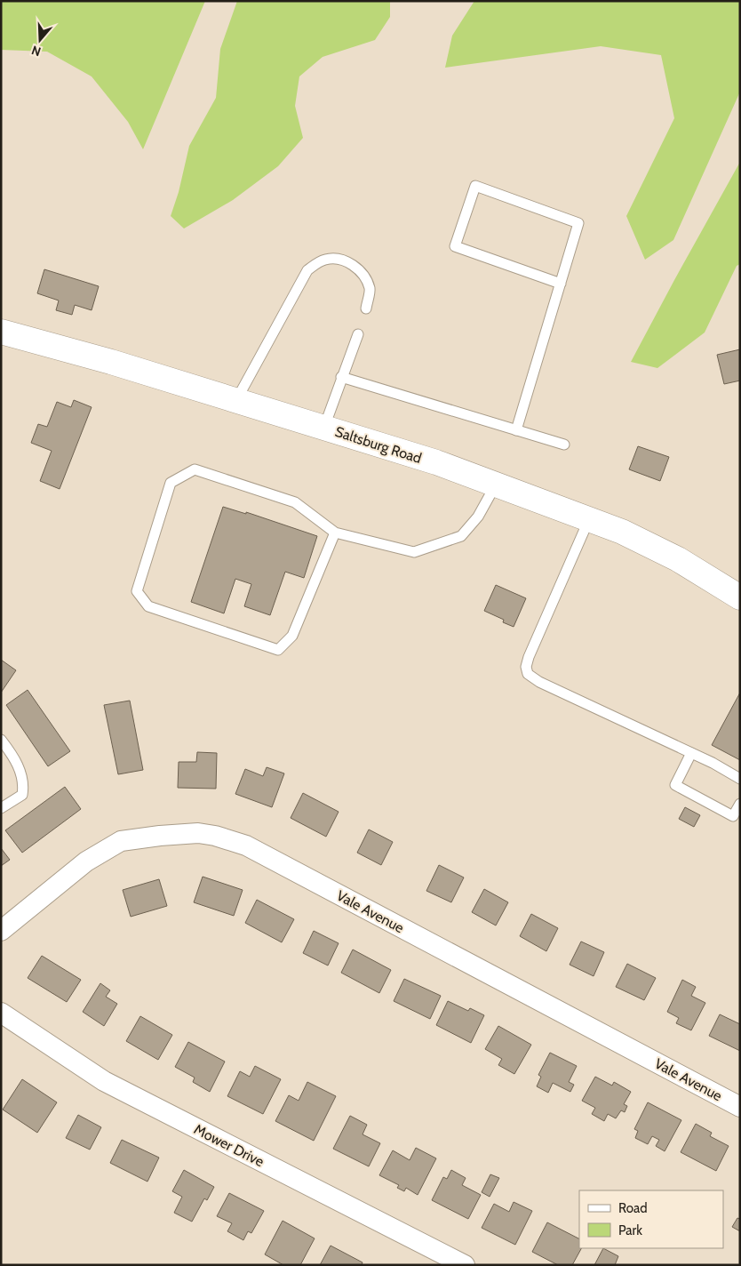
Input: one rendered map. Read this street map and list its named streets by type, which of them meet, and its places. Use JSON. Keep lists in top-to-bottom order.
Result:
{
  "streets": {
    "main road": ["Saltsburg Road"],
    "street": ["Vale Avenue", "Mower Drive"]
  },
  "legend": ["Road", "Park"],
  "north": "bottom"
}
